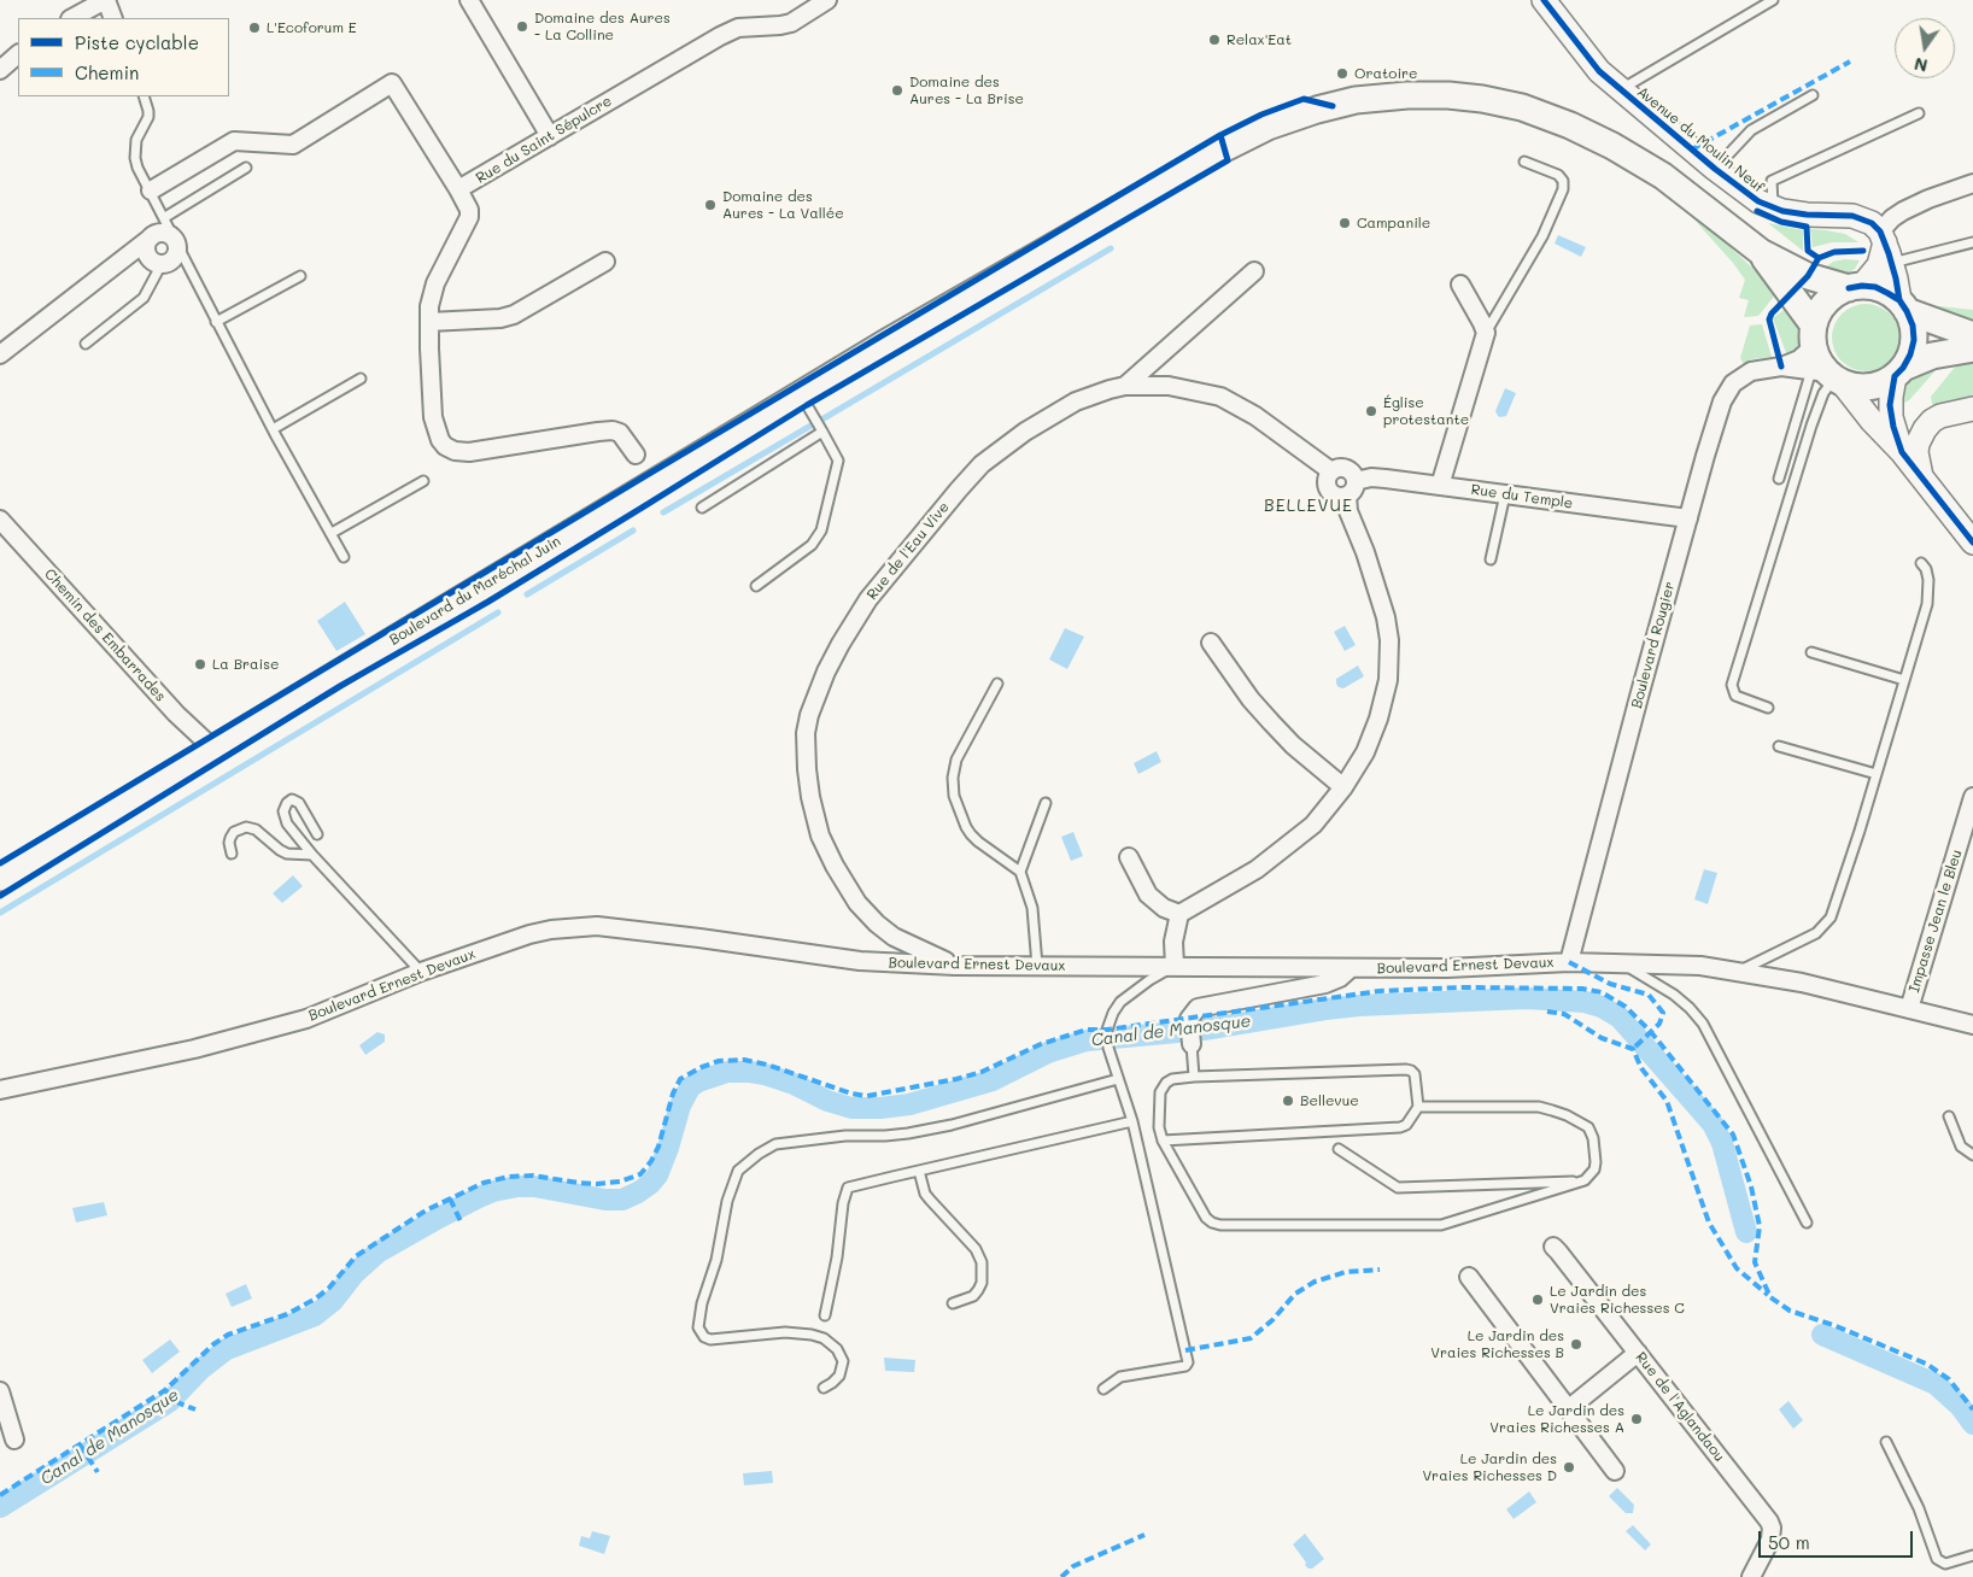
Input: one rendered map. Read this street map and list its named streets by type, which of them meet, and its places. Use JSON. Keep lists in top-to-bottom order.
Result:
{
  "streets": {
    "main road": ["Boulevard du Maréchal Juin"],
    "street": [
      "Rue du Saint Sépulcre",
      "Avenue du Moulin Neuf",
      "Rue du Temple",
      "Rue de l'Eau Vive",
      "Chemin des Embarrades",
      "Boulevard Rougier",
      "Impasse Jean le Bleu",
      "Boulevard Ernest Devaux",
      "Rue de l'Aglandaou"
    ]
  },
  "crossings": [
    ["Rue du Temple", "Rue de l'Eau Vive"],
    ["Rue du Temple", "Boulevard Rougier"],
    ["Rue de l'Eau Vive", "Boulevard Ernest Devaux"],
    ["Boulevard du Maréchal Juin", "Chemin des Embarrades"],
    ["Boulevard du Maréchal Juin", "Boulevard Rougier"],
    ["Boulevard Rougier", "Boulevard Ernest Devaux"],
    ["Impasse Jean le Bleu", "Boulevard Ernest Devaux"]
  ],
  "districts": ["BELLEVUE"],
  "water": ["Canal de Manosque"],
  "places": [
    "Domaine des Aures - La Colline",
    "L'Ecoforum E",
    "Relax'Eat",
    "Oratoire",
    "Domaine des Aures - La Brise",
    "Domaine des Aures - La Vallée",
    "Campanile",
    "Église protestante",
    "La Braise",
    "Bellevue",
    "Le Jardin des Vraies Richesses C",
    "Le Jardin des Vraies Richesses B",
    "Le Jardin des Vraies Richesses A",
    "Le Jardin des Vraies Richesses D"
  ],
  "legend": ["Piste cyclable", "Chemin"],
  "scale_bar": "50 m",
  "north": "bottom"
}
